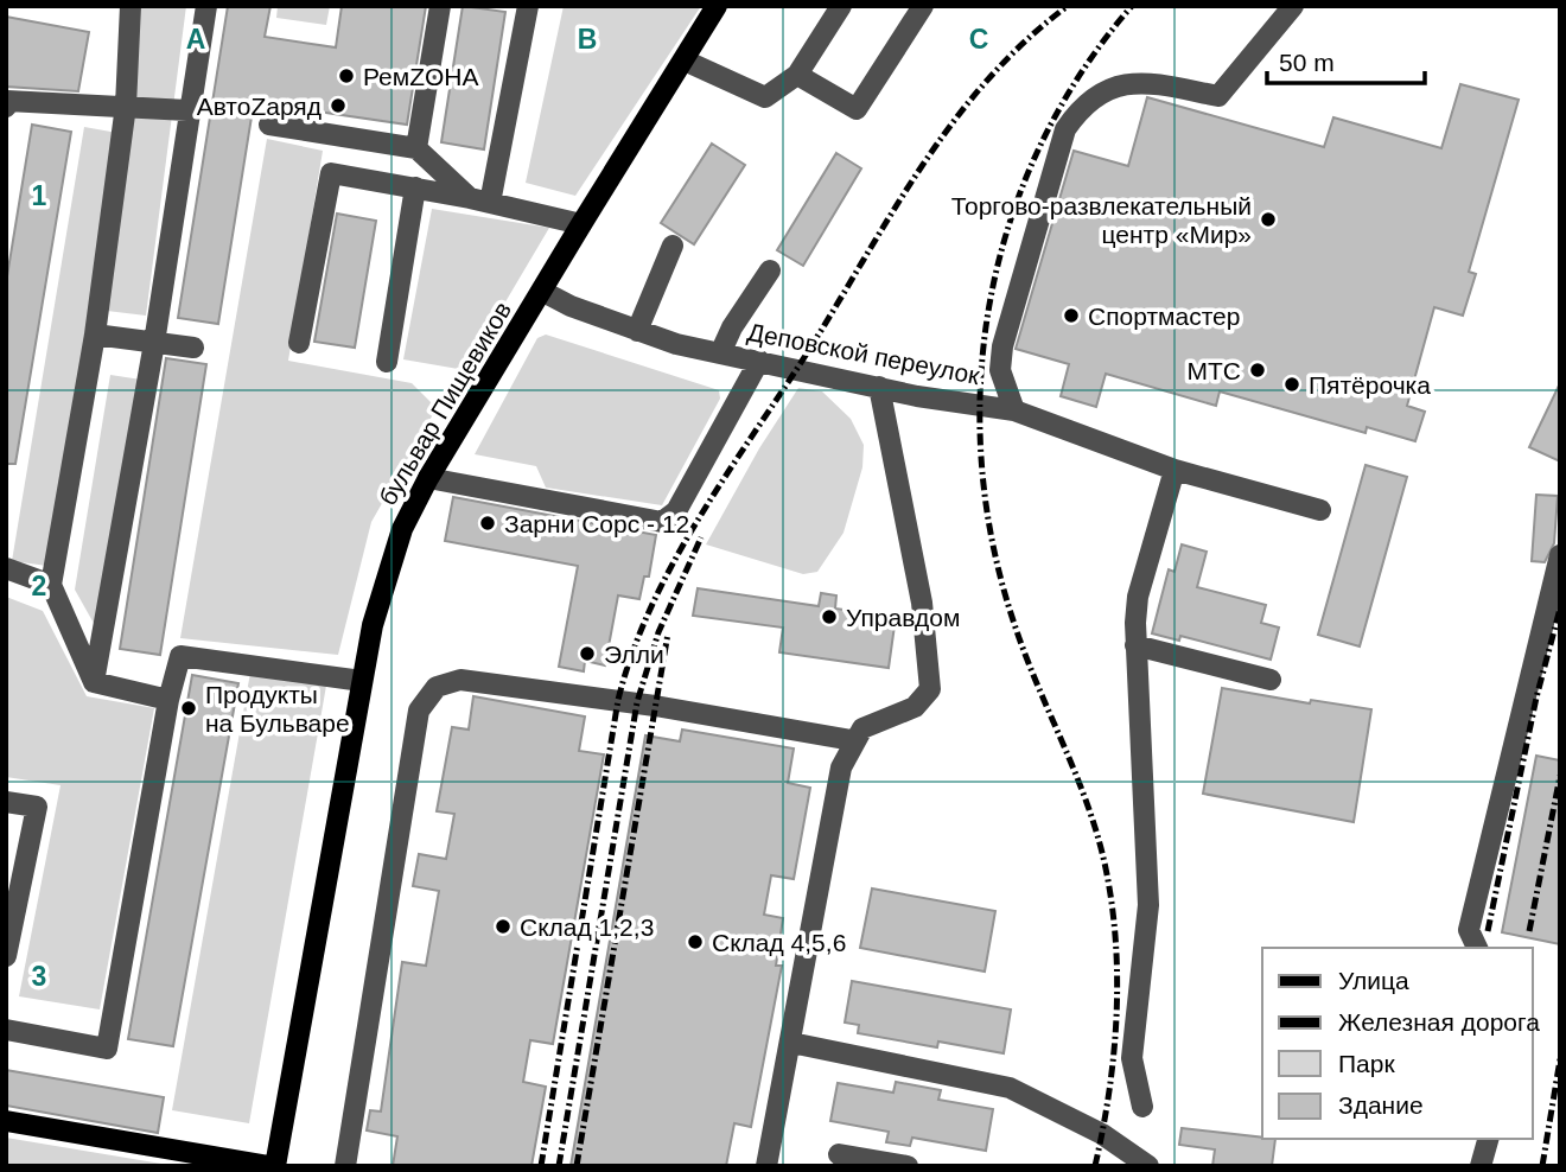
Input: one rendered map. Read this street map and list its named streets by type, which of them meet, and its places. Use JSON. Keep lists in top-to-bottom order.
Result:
{
  "streets": {
    "main road": ["бульвар Пищевиков"],
    "lane": ["Деповской переулок"]
  },
  "crossings": [
    ["Деповской переулок", "бульвар Пищевиков"]
  ],
  "places": [
    "РемZОНА",
    "АвтоZаряд",
    "Торгово-развлекательный центр «Мир»",
    "Спортмастер",
    "МТС",
    "Пятёрочка",
    "Зарни Сорс - 12",
    "Управдом",
    "Элли",
    "Продукты на Бульваре",
    "Склад 1,2,3",
    "Склад 4,5,6"
  ],
  "legend": [
    "Улица",
    "Железная дорога",
    "Парк",
    "Здание"
  ],
  "scale_bar": "50 m",
  "grid": {
    "columns": ["A", "B", "C"],
    "rows": ["1", "2", "3"]
  }
}
